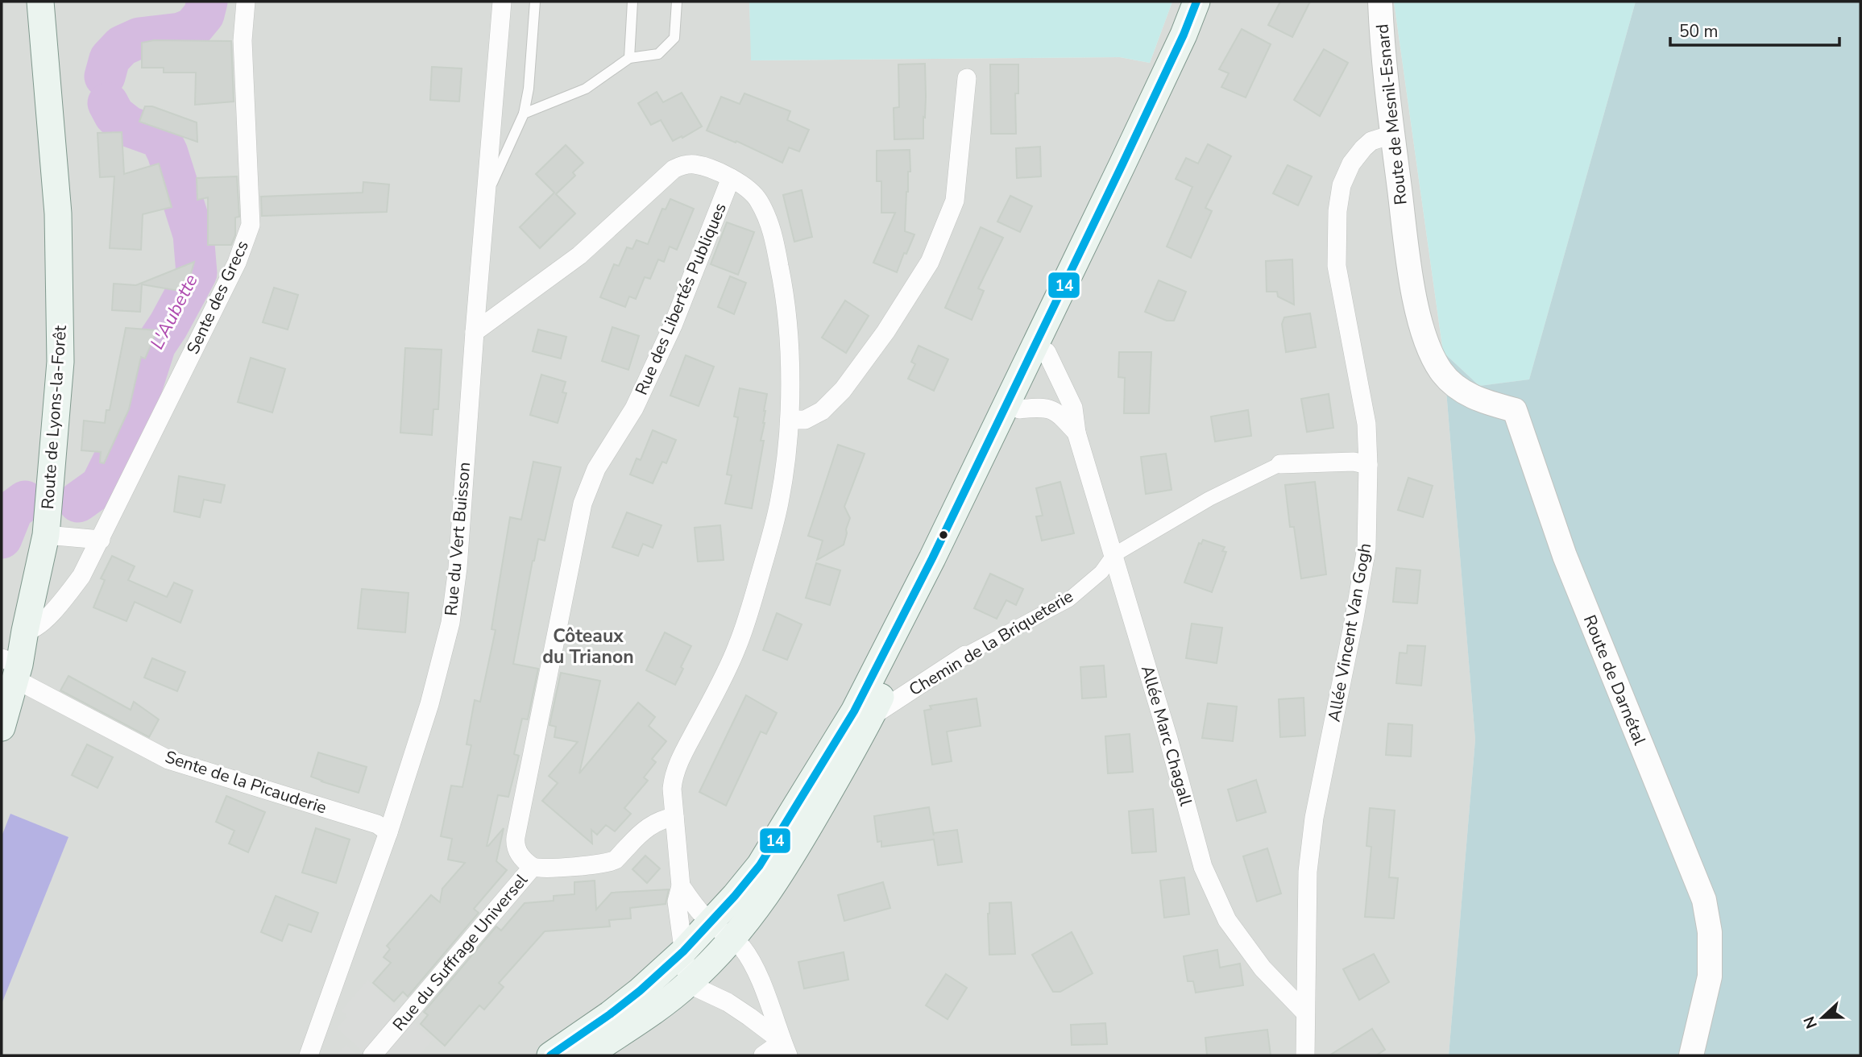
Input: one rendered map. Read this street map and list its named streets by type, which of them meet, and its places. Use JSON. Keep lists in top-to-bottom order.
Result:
{
  "streets": {
    "main road": ["Route de Lyons-la-Forêt"],
    "street": [
      "Route de Mesnil-Esnard",
      "Sente des Grecs",
      "Rue des Libertés Publiques",
      "Rue du Vert Buisson",
      "Allée Vincent Van Gogh",
      "Chemin de la Briqueterie",
      "Route de Darnétal",
      "Allée Marc Chagall",
      "Sente de la Picauderie",
      "Rue du Suffrage Universel"
    ]
  },
  "crossings": [
    ["Route de Mesnil-Esnard", "Allée Vincent Van Gogh"],
    ["Route de Mesnil-Esnard", "Route de Darnétal"],
    ["Sente des Grecs", "Route de Lyons-la-Forêt"],
    ["Rue des Libertés Publiques", "Rue du Suffrage Universel"],
    ["Route de Lyons-la-Forêt", "Sente de la Picauderie"],
    ["Rue du Vert Buisson", "Sente de la Picauderie"],
    ["Allée Vincent Van Gogh", "Allée Marc Chagall"],
    ["Chemin de la Briqueterie", "Allée Marc Chagall"]
  ],
  "districts": ["Côteaux du Trianon"],
  "water": ["L'Aubette"],
  "lines": ["transit line 14"],
  "scale_bar": "50 m",
  "north": "left"
}
